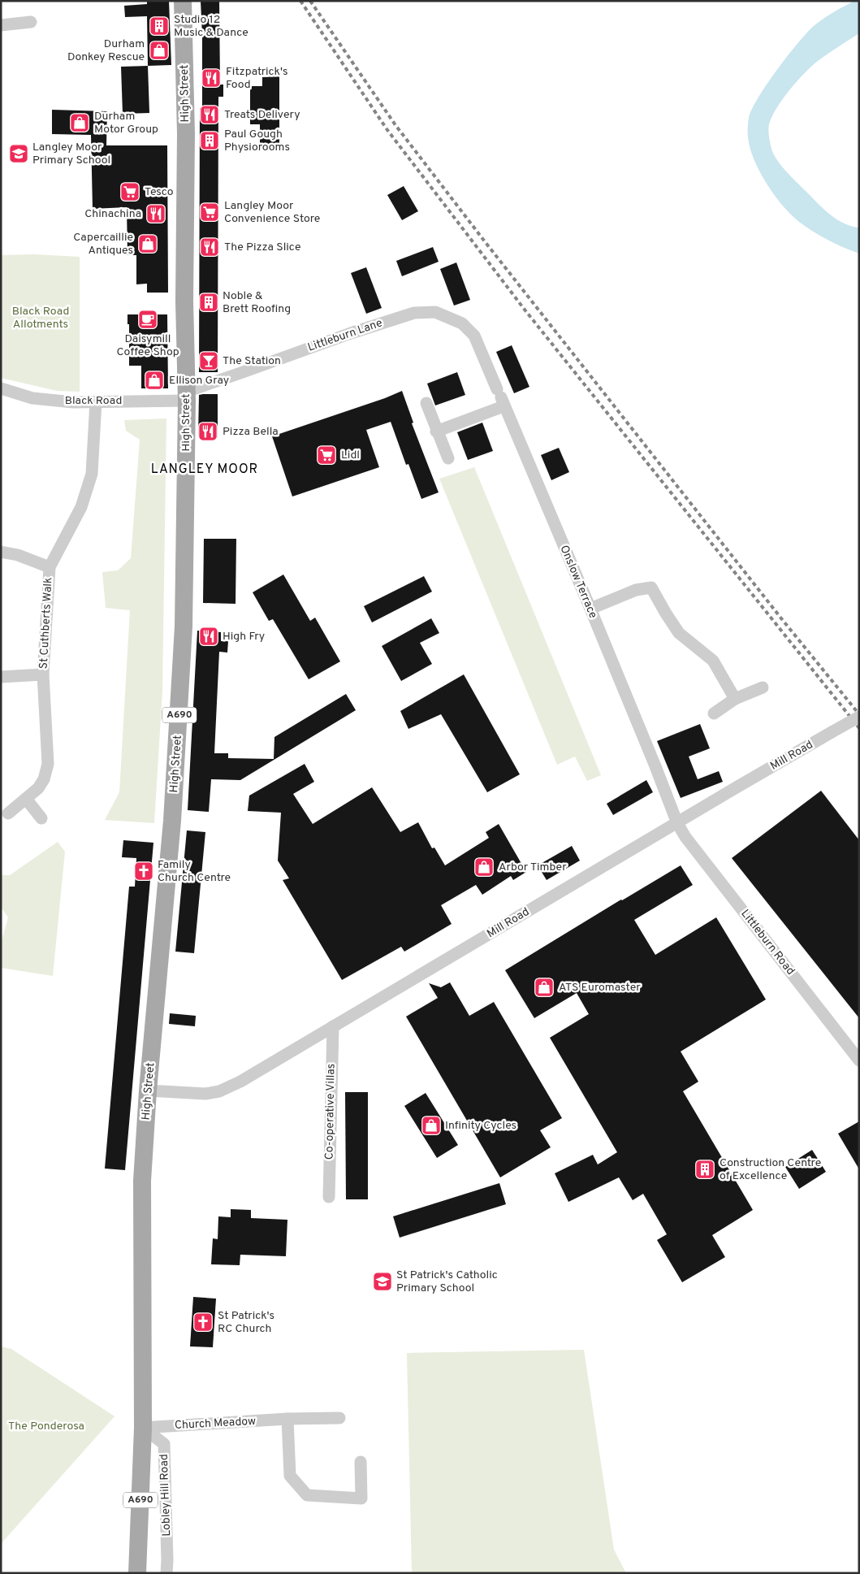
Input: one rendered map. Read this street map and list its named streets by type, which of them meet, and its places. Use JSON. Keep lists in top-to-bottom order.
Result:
{
  "streets": {
    "main road": ["High Street", "A690"],
    "street": [
      "Littleburn Lane",
      "Black Road",
      "Onslow Terrace",
      "St Cuthberts Walk",
      "Mill Road",
      "Littleburn Road",
      "Co-operative Villas",
      "Church Meadow",
      "Lobley Hill Road"
    ]
  },
  "crossings": [
    ["High Street", "Littleburn Lane"],
    ["High Street", "Black Road"],
    ["High Street", "A690"],
    ["High Street", "Mill Road"],
    ["High Street", "Church Meadow"],
    ["High Street", "Lobley Hill Road"],
    ["Littleburn Lane", "Black Road"],
    ["Littleburn Lane", "Onslow Terrace"],
    ["Black Road", "St Cuthberts Walk"],
    ["Onslow Terrace", "Mill Road"],
    ["Onslow Terrace", "Littleburn Road"],
    ["A690", "Church Meadow"],
    ["A690", "Lobley Hill Road"],
    ["Mill Road", "Littleburn Road"],
    ["Mill Road", "Co-operative Villas"],
    ["Church Meadow", "Lobley Hill Road"]
  ],
  "districts": ["LANGLEY MOOR"],
  "parks": ["Black Road Allotments", "The Ponderosa"],
  "places": {
    "building": [
      "Studio 12 Music & Dance",
      "Paul Gough Physiorooms",
      "Noble & Brett Roofing",
      "Construction Centre of Excellence"
    ],
    "shop": [
      "Durham Donkey Rescue",
      "Durham Motor Group",
      "Capercaillie Antiques",
      "Ellison Gray",
      "Arbor Timber",
      "ATS Euromaster",
      "Infinity Cycles"
    ],
    "restaurant": [
      "Fitzpatrick's Food",
      "Treats Delivery",
      "Chinachina",
      "The Pizza Slice",
      "Pizza Bella",
      "High Fry"
    ],
    "school or university": ["Langley Moor Primary School", "St Patrick's Catholic Primary School"],
    "supermarket": ["Tesco", "Langley Moor Convenience Store", "Lidl"],
    "cafe": ["Daisymill Coffee Shop"],
    "bar": ["The Station"],
    "church": ["Family Church Centre", "St Patrick's RC Church"]
  }
}
